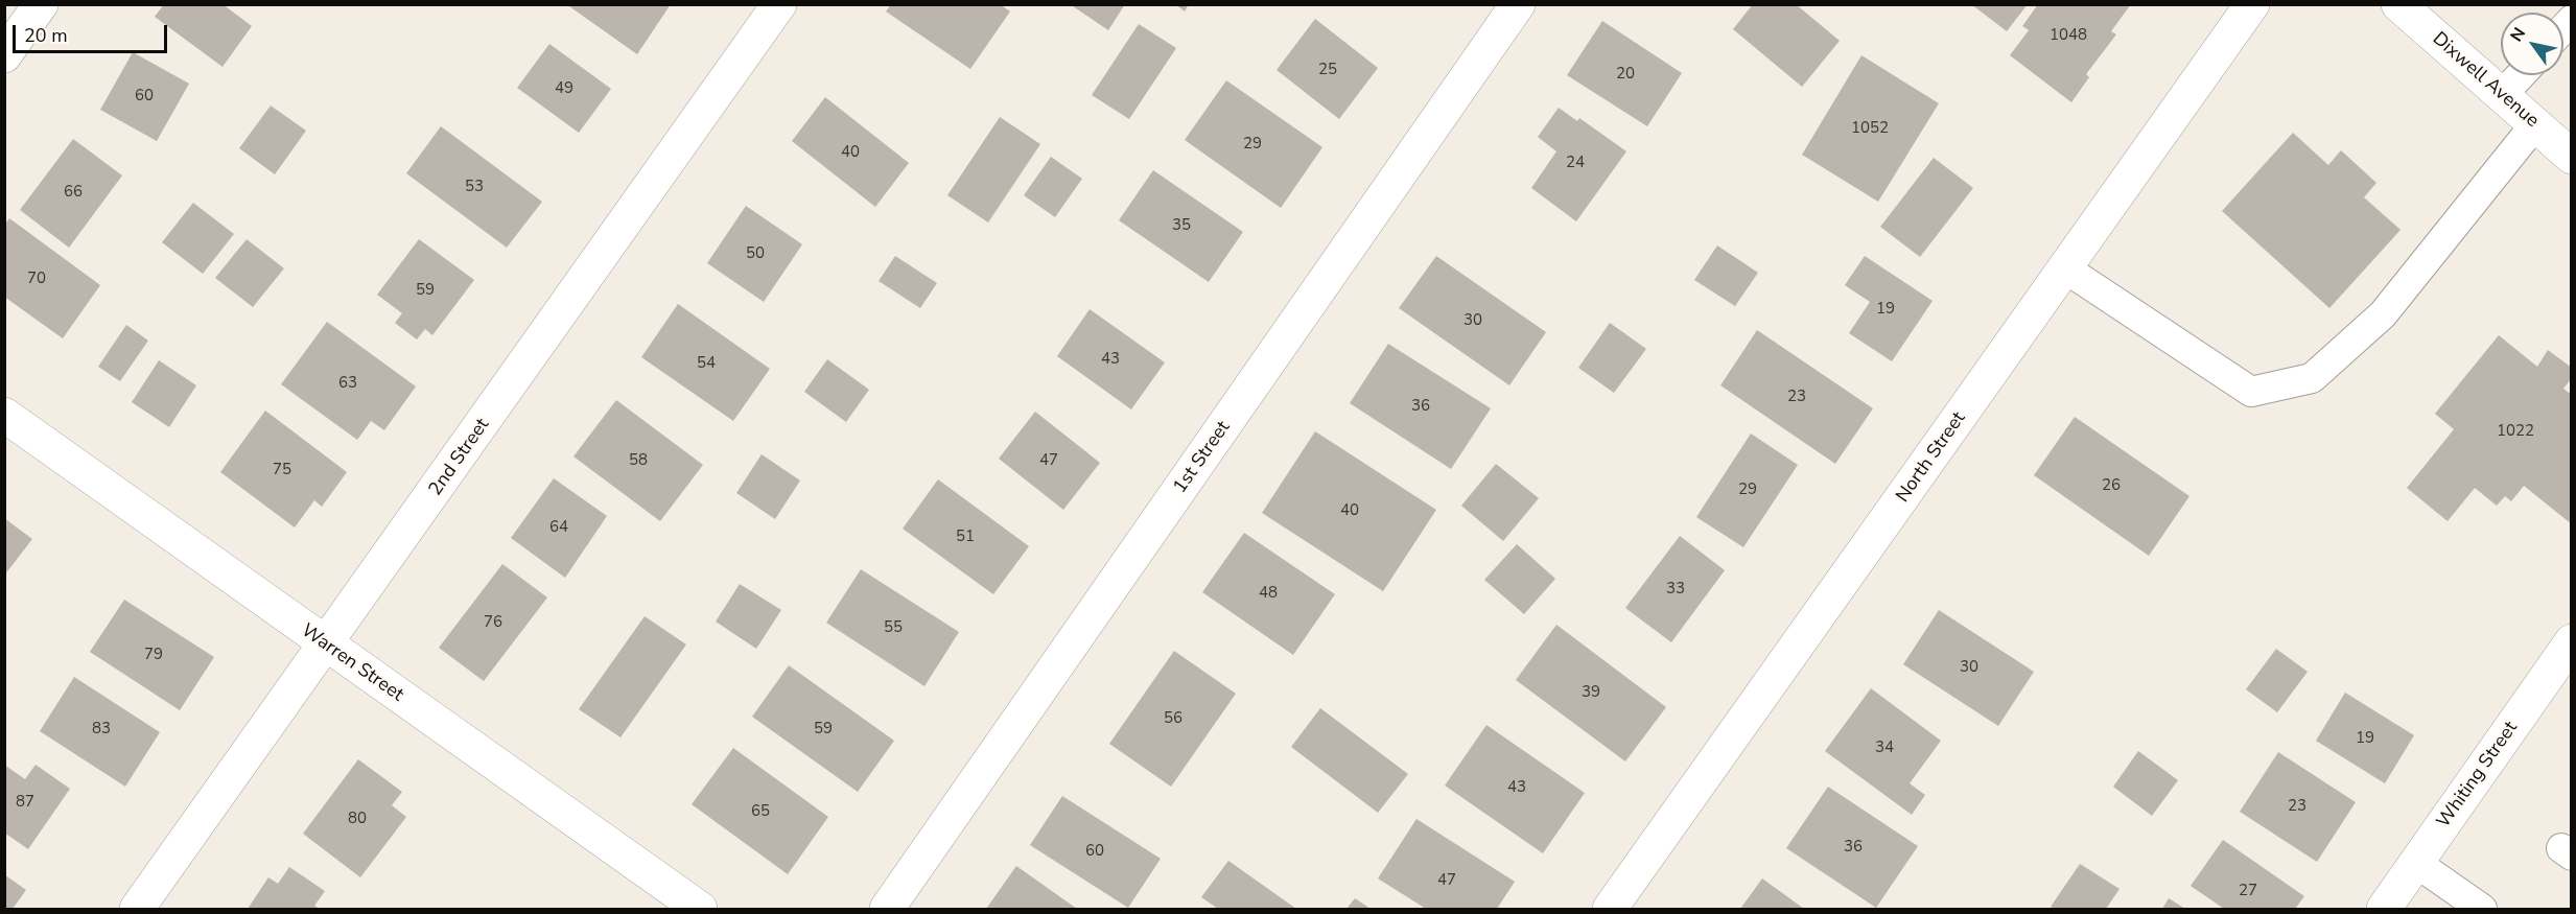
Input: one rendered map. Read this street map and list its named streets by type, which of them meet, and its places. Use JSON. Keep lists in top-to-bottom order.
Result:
{
  "streets": {
    "street": [
      "Dixwell Avenue",
      "2nd Street",
      "1st Street",
      "North Street",
      "Warren Street",
      "Whiting Street"
    ]
  },
  "crossings": [
    ["2nd Street", "Warren Street"]
  ],
  "house_numbers": [
    "1048",
    "25",
    "20",
    "49",
    "60",
    "1052",
    "29",
    "40",
    "24",
    "53",
    "66",
    "35",
    "50",
    "70",
    "59",
    "19",
    "30",
    "43",
    "54",
    "63",
    "23",
    "36",
    "1022",
    "58",
    "47",
    "75",
    "26",
    "29",
    "40",
    "64",
    "51",
    "33",
    "48",
    "76",
    "55",
    "79",
    "30",
    "39",
    "56",
    "83",
    "59",
    "19",
    "34",
    "43",
    "87",
    "23",
    "65",
    "80",
    "36",
    "60",
    "47",
    "27"
  ],
  "scale_bar": "20 m",
  "north": "top left"
}
